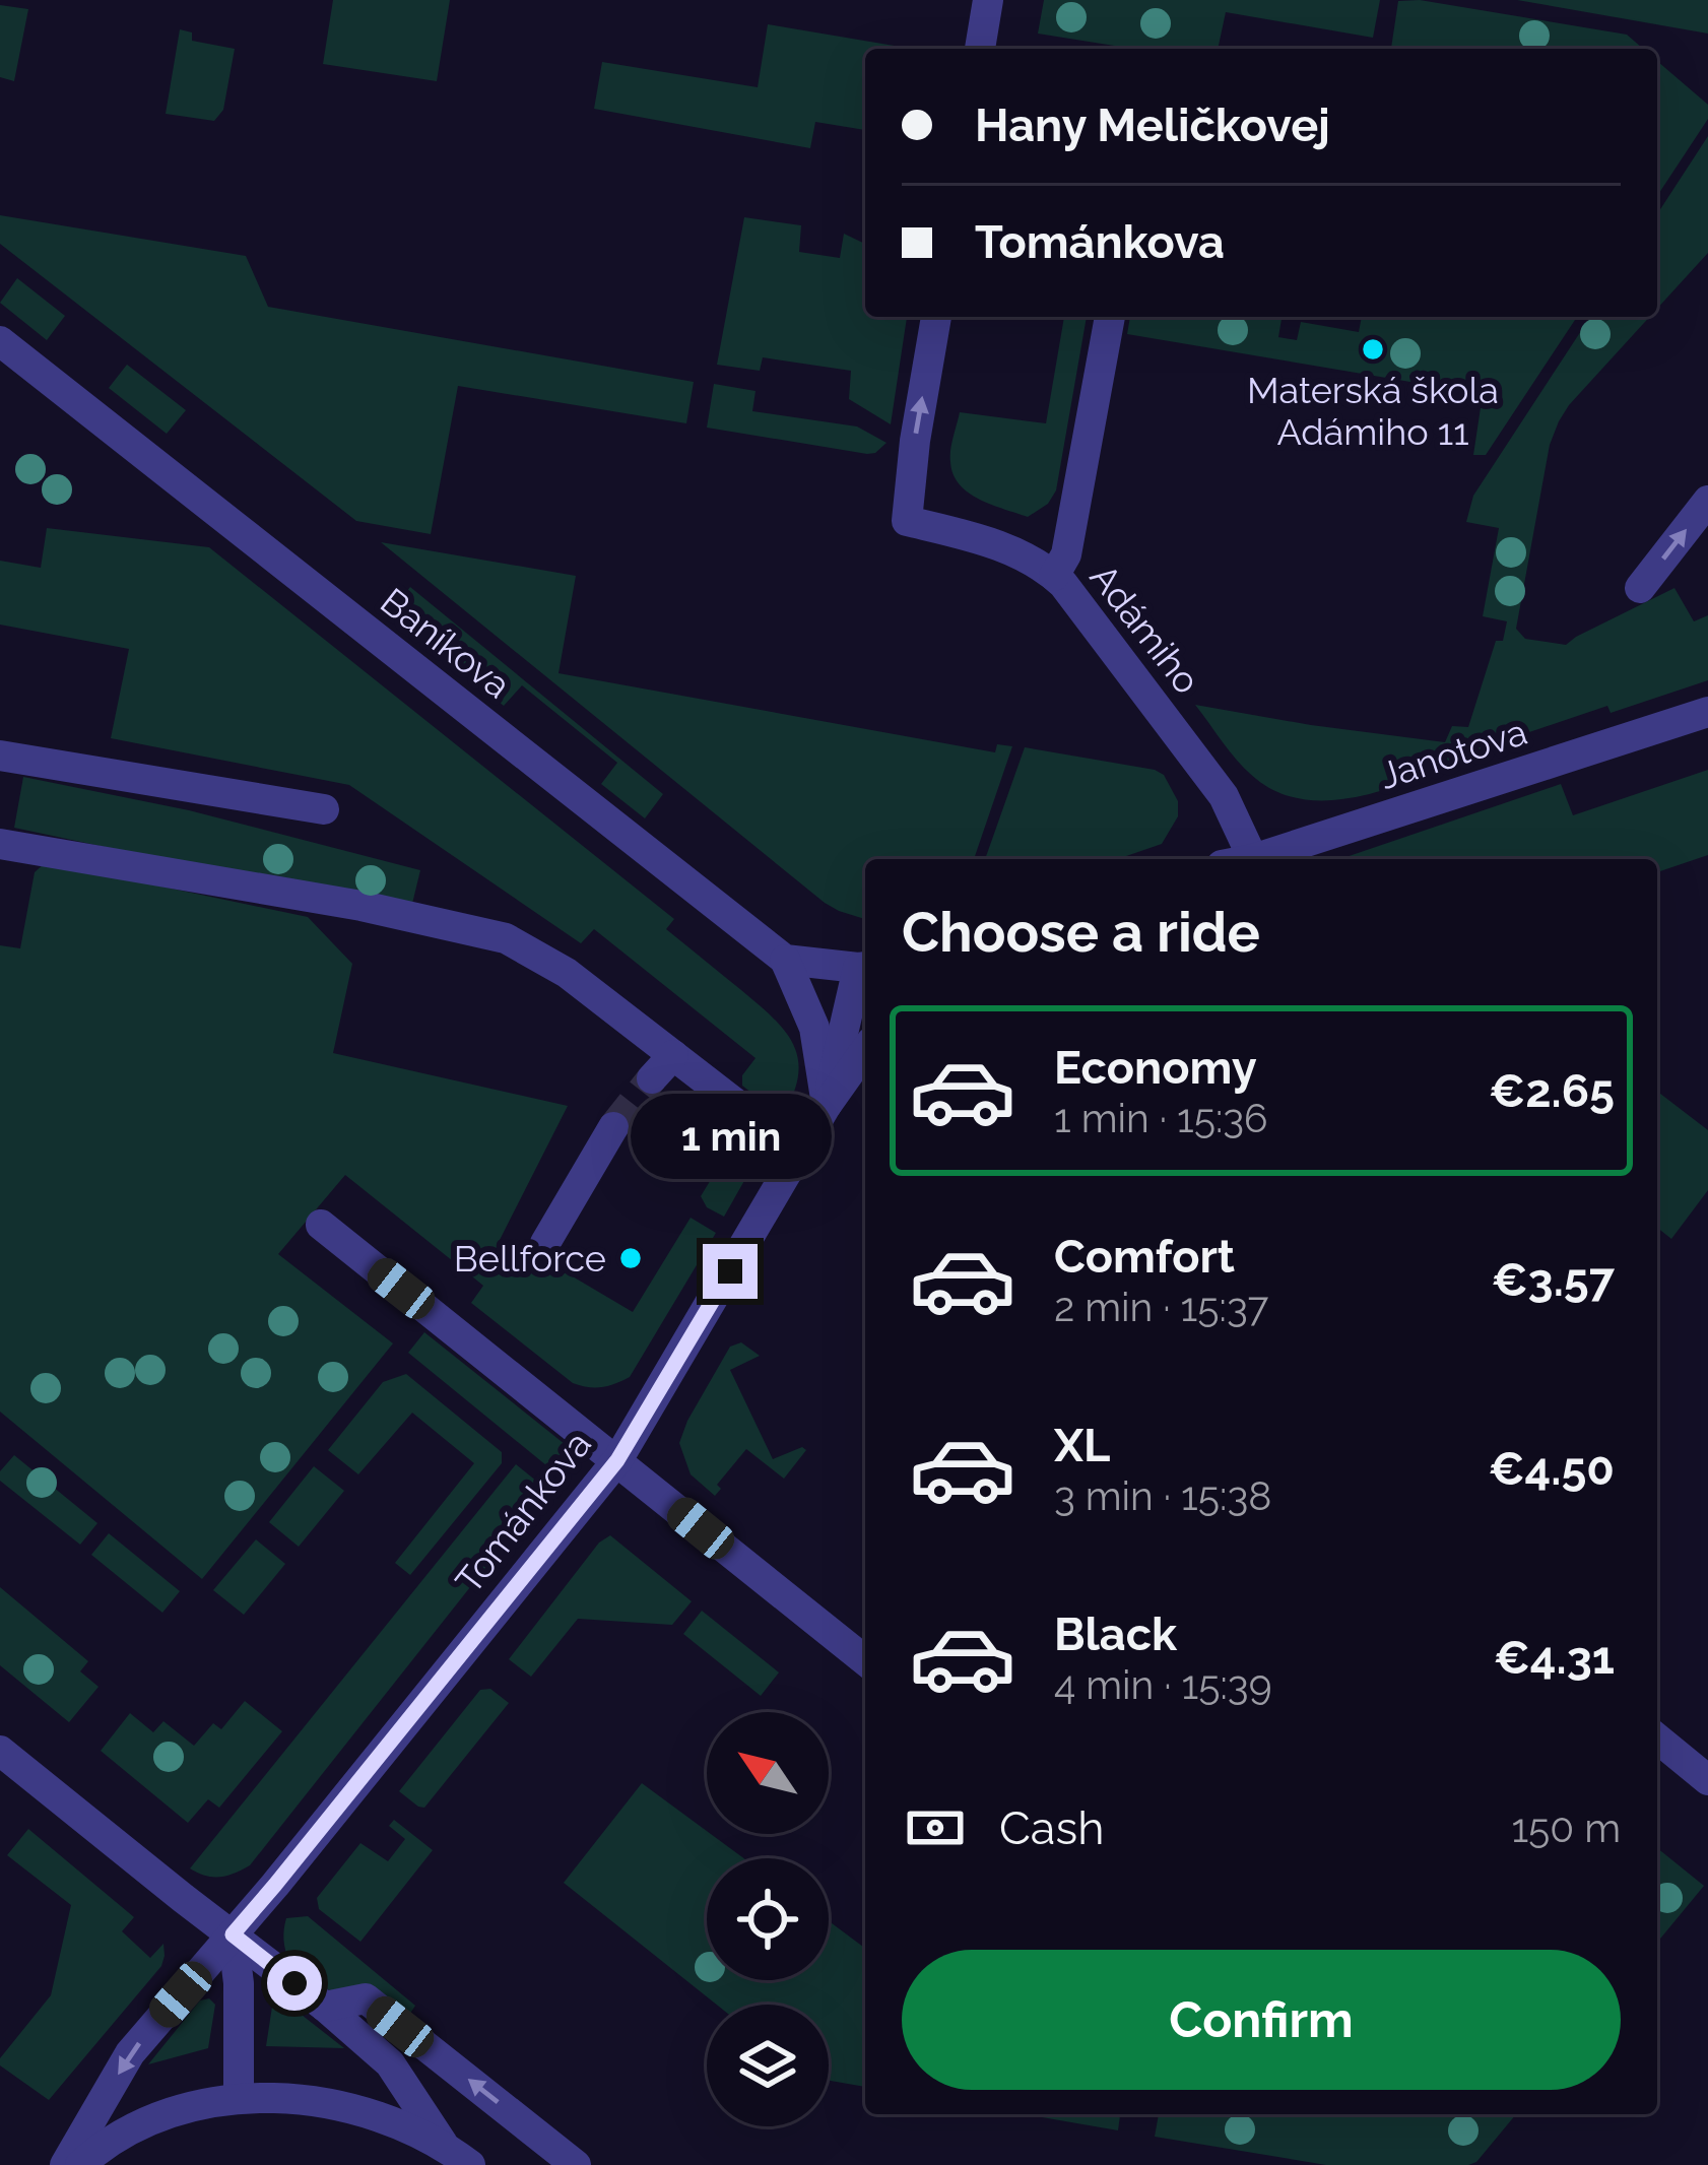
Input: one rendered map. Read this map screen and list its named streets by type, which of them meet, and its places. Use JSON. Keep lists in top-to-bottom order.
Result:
{
  "streets": {
    "street": [
      "Adámiho",
      "Baníkova",
      "Janotova",
      "Tománkova"
    ]
  },
  "places": ["Materská škola Adámiho 11", "Bellforce"],
  "north": "top left",
  "page": {
    "banner": ["Hany Meličkovej", "Tománkova"],
    "heading": "Choose a ride",
    "list": [
      {
        "name": "Economy",
        "note": "1 min · 15:36",
        "value": "€2.65"
      },
      {
        "name": "Comfort",
        "note": "2 min · 15:37",
        "value": "€3.57"
      },
      {
        "name": "XL",
        "note": "3 min · 15:38",
        "value": "€4.50"
      },
      {
        "name": "Black",
        "note": "4 min · 15:39",
        "value": "€4.31"
      }
    ],
    "bubble": "1 min",
    "pay": ["Cash", "150 m"],
    "buttons": "Confirm"
  }
}
